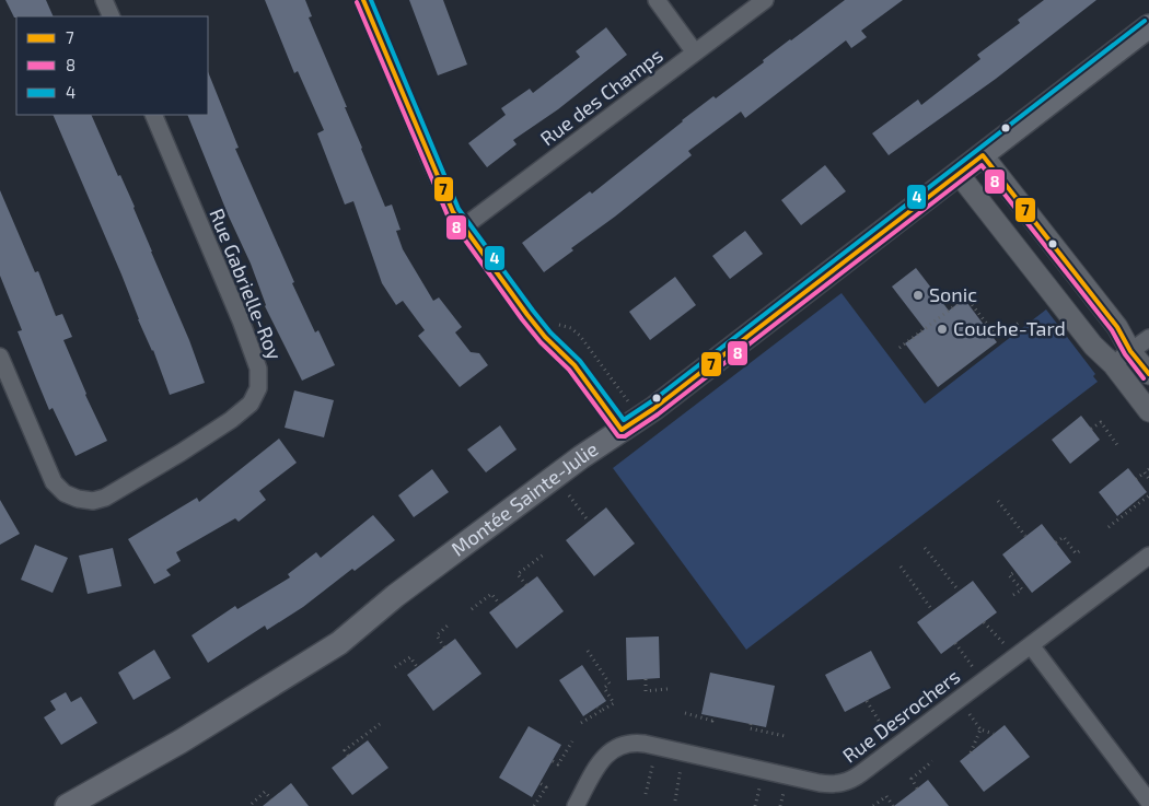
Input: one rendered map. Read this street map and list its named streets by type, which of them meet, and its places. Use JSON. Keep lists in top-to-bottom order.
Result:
{
  "streets": {
    "main road": ["Montée Sainte-Julie"],
    "street": ["Rue des Champs", "Rue Gabrielle-Roy", "Rue Desrochers"]
  },
  "places": ["Sonic", "Couche-Tard"],
  "lines": ["transit line 7", "transit line 4", "transit line 8"],
  "legend": ["7", "8", "4"]
}
